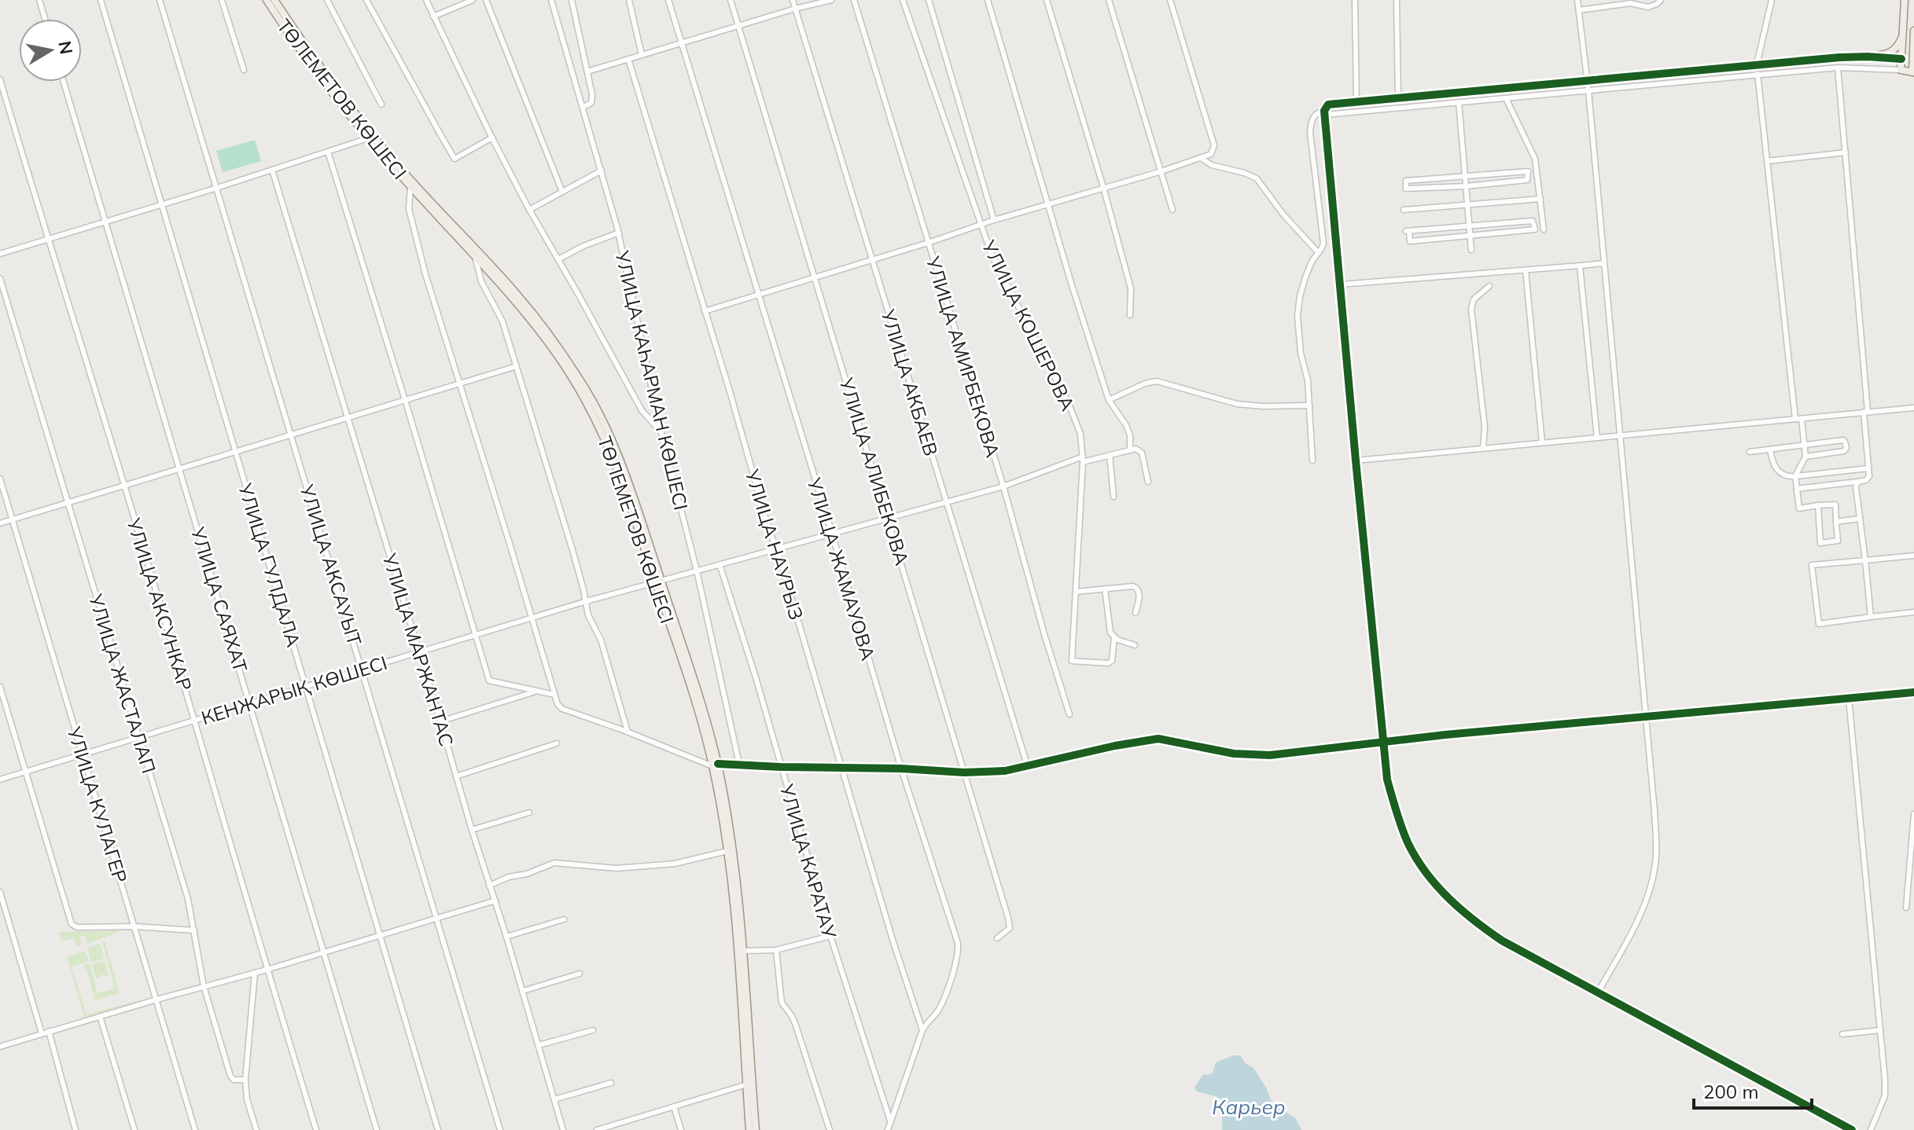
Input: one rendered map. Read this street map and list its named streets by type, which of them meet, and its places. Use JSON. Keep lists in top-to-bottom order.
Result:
{
  "streets": {
    "main road": ["ТӨЛЕМЕТОВ КӨШЕСІ"],
    "street": [
      "УЛИЦА КОШЕРОВА",
      "УЛИЦА АМИРБЕКОВА",
      "УЛИЦА КАҺАРМАН КӨШЕСІ",
      "УЛИЦА АКБАЕВ",
      "УЛИЦА АЛИБЕКОВА",
      "УЛИЦА НАУРЫЗ",
      "УЛИЦА ГУЛДАЛА",
      "УЛИЦА АКСАУЫТ",
      "УЛИЦА ЖАМАУОВА",
      "УЛИЦА САЯХАТ",
      "УЛИЦА АКСУНКАР",
      "УЛИЦА МАРЖАНТАС",
      "УЛИЦА ЖАСТАЛАП",
      "КЕНЖАРЫҚ КӨШЕСІ",
      "УЛИЦА КУЛАГЕР",
      "УЛИЦА КАРАТАУ"
    ]
  },
  "crossings": [
    ["ТӨЛЕМЕТОВ КӨШЕСІ", "КЕНЖАРЫҚ КӨШЕСІ"],
    ["УЛИЦА КОШЕРОВА", "КЕНЖАРЫҚ КӨШЕСІ"],
    ["УЛИЦА АМИРБЕКОВА", "КЕНЖАРЫҚ КӨШЕСІ"],
    ["УЛИЦА КАҺАРМАН КӨШЕСІ", "КЕНЖАРЫҚ КӨШЕСІ"],
    ["УЛИЦА АКБАЕВ", "КЕНЖАРЫҚ КӨШЕСІ"],
    ["УЛИЦА АЛИБЕКОВА", "КЕНЖАРЫҚ КӨШЕСІ"],
    ["УЛИЦА НАУРЫЗ", "УЛИЦА ЖАМАУОВА"],
    ["УЛИЦА НАУРЫЗ", "КЕНЖАРЫҚ КӨШЕСІ"],
    ["УЛИЦА ГУЛДАЛА", "КЕНЖАРЫҚ КӨШЕСІ"],
    ["УЛИЦА АКСАУЫТ", "КЕНЖАРЫҚ КӨШЕСІ"],
    ["УЛИЦА ЖАМАУОВА", "КЕНЖАРЫҚ КӨШЕСІ"],
    ["УЛИЦА ЖАМАУОВА", "УЛИЦА КАРАТАУ"],
    ["УЛИЦА САЯХАТ", "КЕНЖАРЫҚ КӨШЕСІ"],
    ["УЛИЦА АКСУНКАР", "КЕНЖАРЫҚ КӨШЕСІ"],
    ["УЛИЦА МАРЖАНТАС", "КЕНЖАРЫҚ КӨШЕСІ"],
    ["УЛИЦА ЖАСТАЛАП", "КЕНЖАРЫҚ КӨШЕСІ"],
    ["КЕНЖАРЫҚ КӨШЕСІ", "УЛИЦА КУЛАГЕР"],
    ["КЕНЖАРЫҚ КӨШЕСІ", "УЛИЦА КАРАТАУ"]
  ],
  "water": ["Карьер"],
  "scale_bar": "200 m",
  "north": "right"
}
